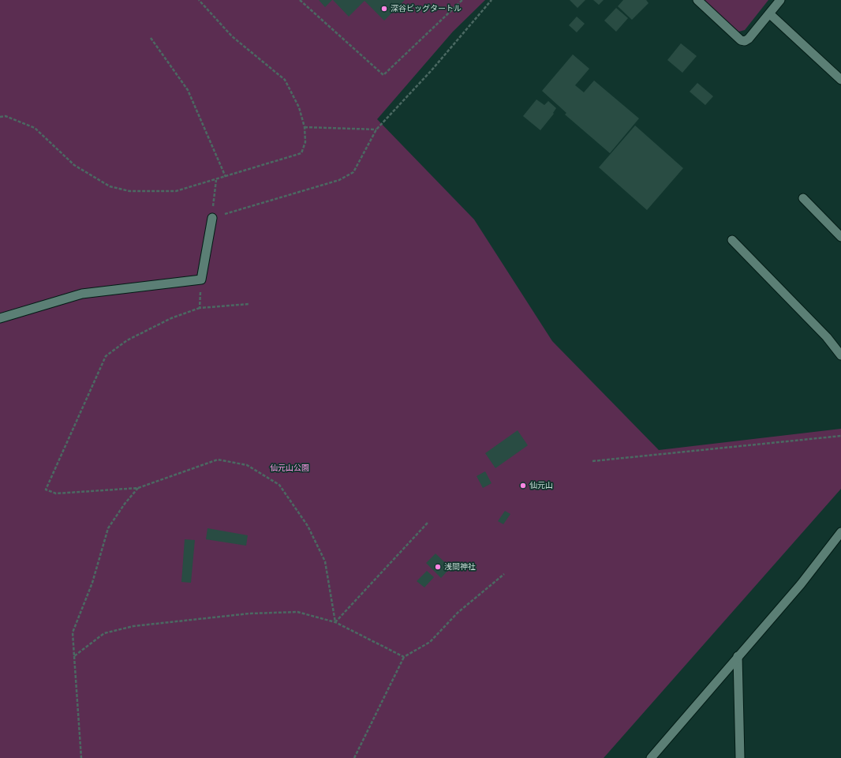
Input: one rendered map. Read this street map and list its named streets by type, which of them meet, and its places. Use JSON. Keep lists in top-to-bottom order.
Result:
{
  "parks": ["仙元山公園"],
  "places": ["深谷ビッグタートル", "仙元山", "浅間神社"]
}
